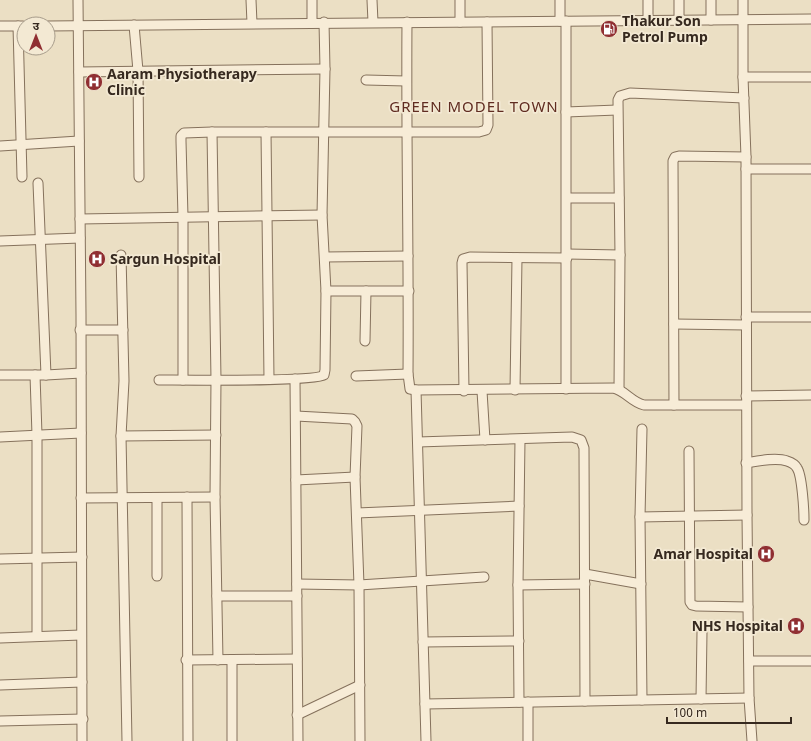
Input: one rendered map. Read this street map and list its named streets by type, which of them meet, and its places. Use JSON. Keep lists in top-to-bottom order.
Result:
{
  "districts": ["GREEN MODEL TOWN"],
  "places": {
    "fuel station": ["Thakur Son Petrol Pump"],
    "hospital": [
      "Aaram Physiotherapy Clinic",
      "Sargun Hospital",
      "Amar Hospital",
      "NHS Hospital"
    ]
  },
  "scale_bar": "100 m",
  "north": "top"
}
